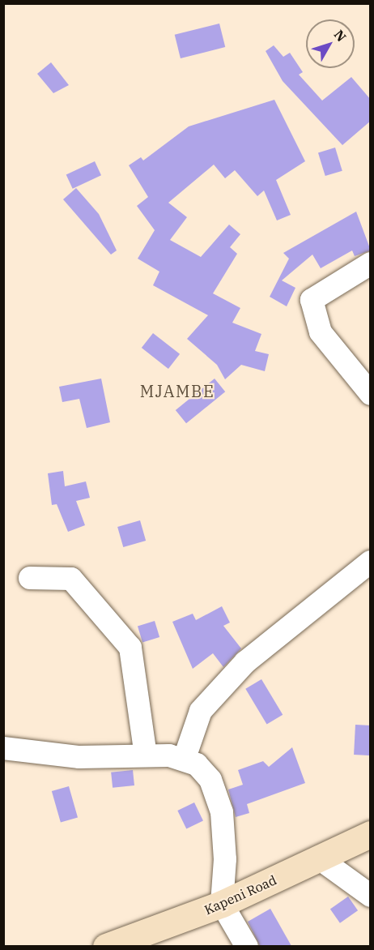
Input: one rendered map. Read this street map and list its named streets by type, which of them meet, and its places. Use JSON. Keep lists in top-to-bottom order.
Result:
{
  "streets": {
    "main road": ["Kapeni Road"]
  },
  "districts": ["MJAMBE"],
  "north": "top right"
}
